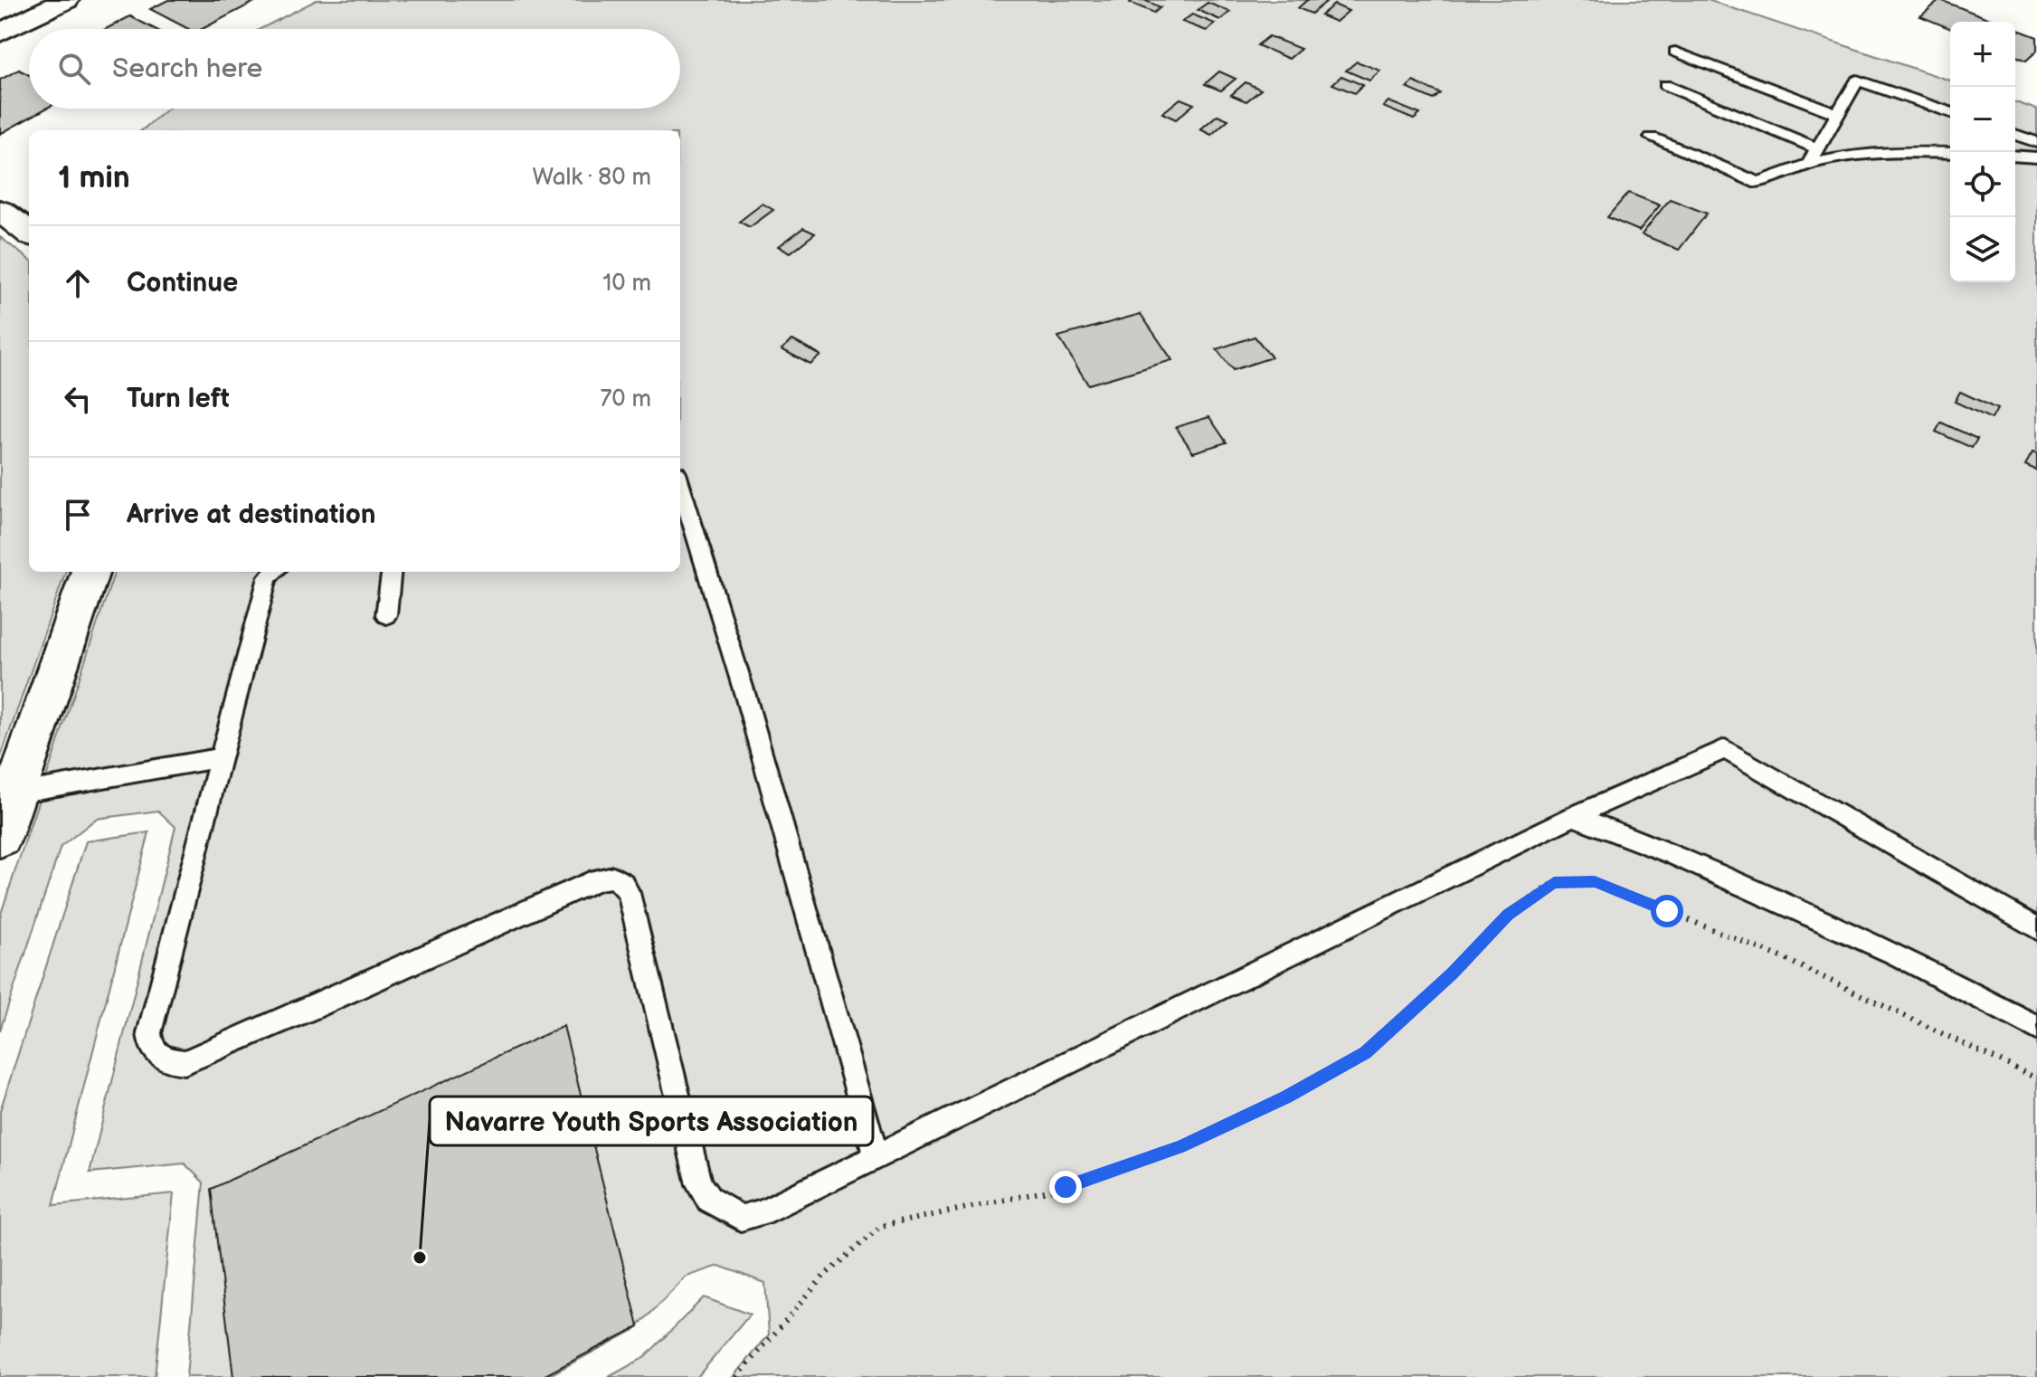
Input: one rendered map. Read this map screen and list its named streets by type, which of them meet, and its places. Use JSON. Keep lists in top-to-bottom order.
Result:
{
  "places": ["Navarre Youth Sports Association"],
  "page": {
    "map_buttons": ["+", "−"],
    "search": "Search here",
    "heading": ["1 min", "Walk · 80 m"],
    "list": [
      ["Continue", "10 m"],
      ["Turn left", "70 m"],
      "Arrive at destination"
    ]
  }
}
